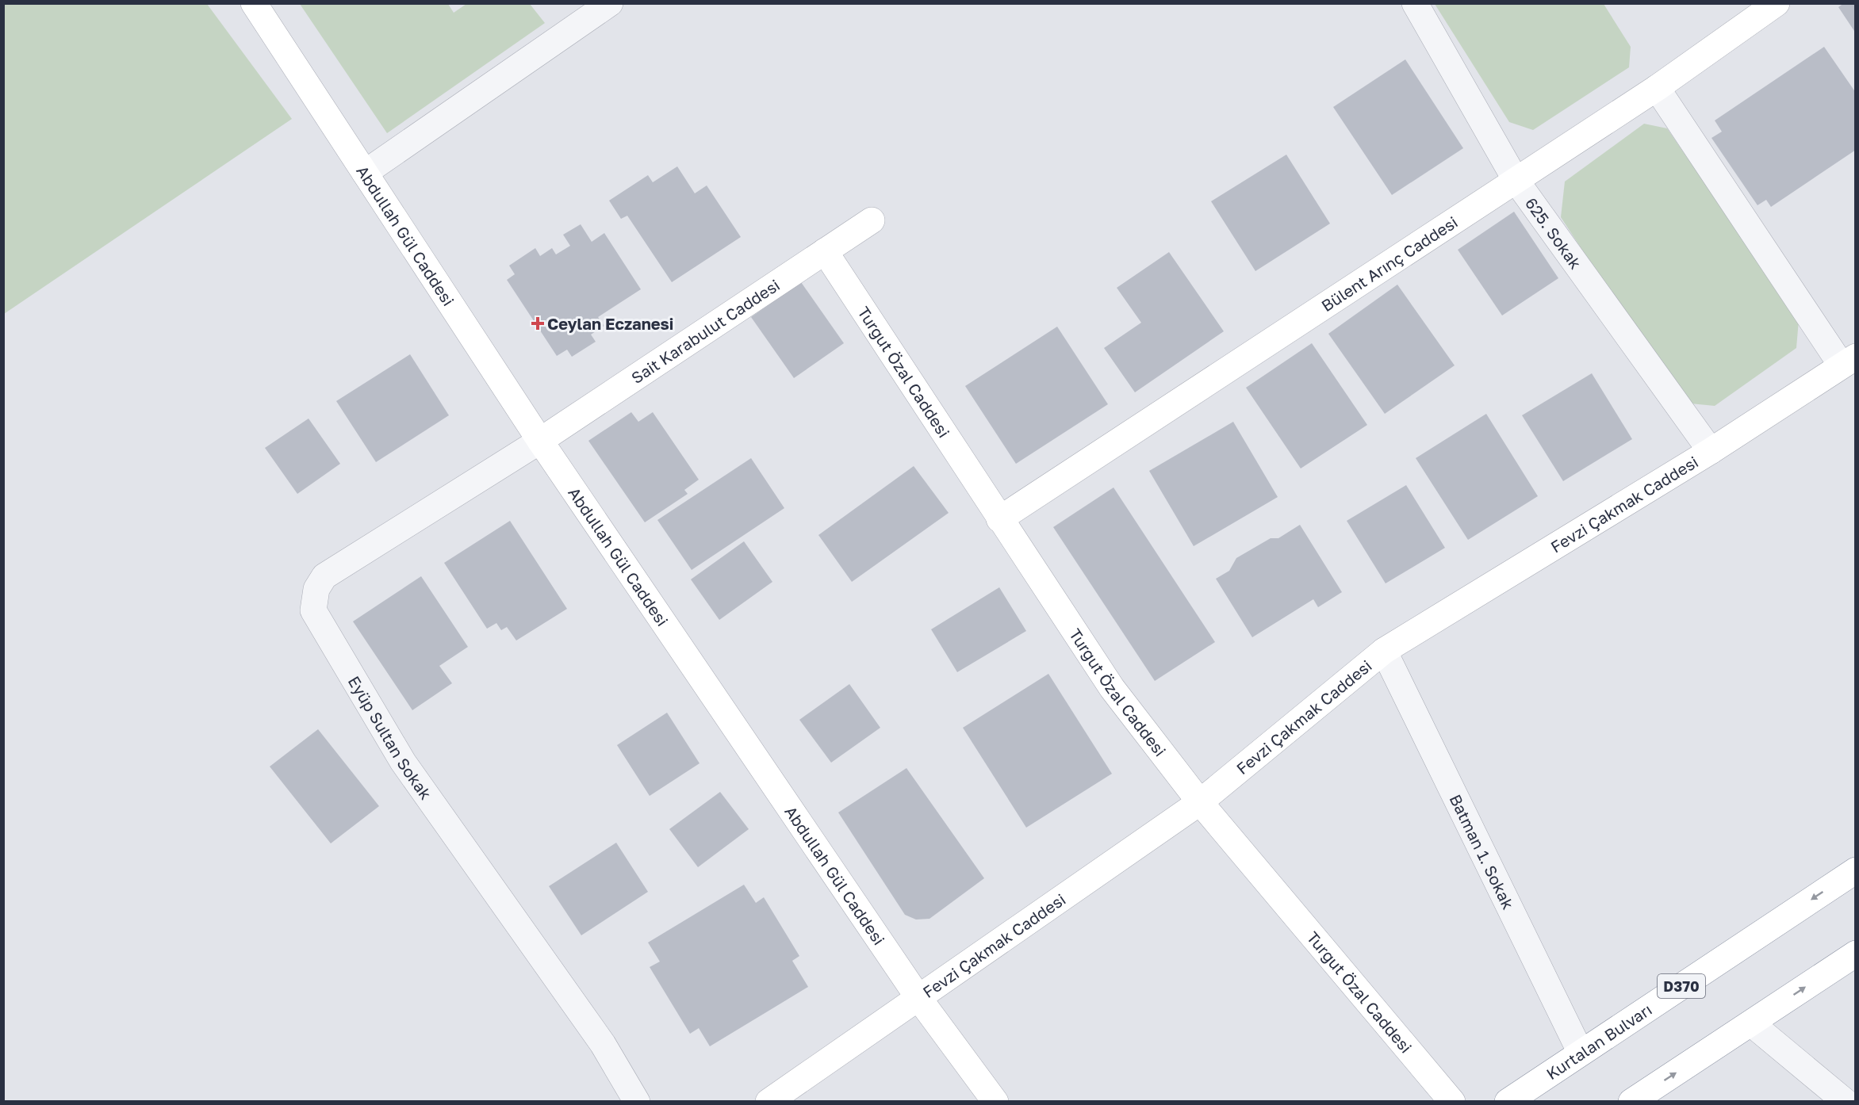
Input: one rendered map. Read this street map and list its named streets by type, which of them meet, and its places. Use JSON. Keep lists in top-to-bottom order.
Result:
{
  "streets": {
    "main road": [
      "Abdullah Gül Caddesi",
      "Bülent Arınç Caddesi",
      "Sait Karabulut Caddesi",
      "Turgut Özal Caddesi",
      "Fevzi Çakmak Caddesi",
      "D370",
      "Kurtalan Bulvarı"
    ],
    "street": ["625. Sokak", "Eyüp Sultan Sokak", "Batman 1. Sokak"]
  },
  "crossings": [
    ["625. Sokak", "Bülent Arınç Caddesi"],
    ["625. Sokak", "Fevzi Çakmak Caddesi"],
    ["Abdullah Gül Caddesi", "Sait Karabulut Caddesi"],
    ["Abdullah Gül Caddesi", "Fevzi Çakmak Caddesi"],
    ["Abdullah Gül Caddesi", "Eyüp Sultan Sokak"],
    ["Bülent Arınç Caddesi", "Turgut Özal Caddesi"],
    ["Sait Karabulut Caddesi", "Turgut Özal Caddesi"],
    ["Sait Karabulut Caddesi", "Eyüp Sultan Sokak"],
    ["Turgut Özal Caddesi", "Fevzi Çakmak Caddesi"],
    ["Fevzi Çakmak Caddesi", "Batman 1. Sokak"],
    ["Batman 1. Sokak", "Kurtalan Bulvarı"]
  ],
  "places": {
    "health": ["Ceylan Eczanesi"]
  }
}
